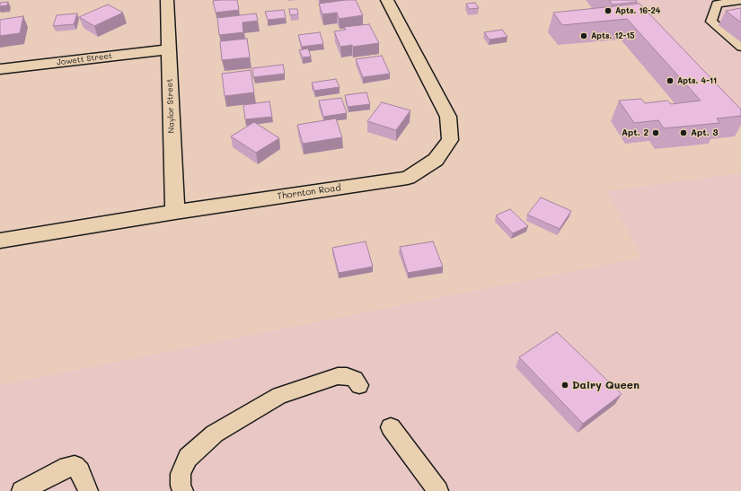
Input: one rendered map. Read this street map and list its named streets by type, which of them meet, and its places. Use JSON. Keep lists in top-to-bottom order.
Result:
{
  "streets": {
    "street": ["Jowett Street", "Naylor Street", "Thornton Road"]
  },
  "crossings": [
    ["Jowett Street", "Naylor Street"],
    ["Naylor Street", "Thornton Road"]
  ],
  "places": [
    "Apts. 16-24",
    "Apts. 12-15",
    "Apts. 4-11",
    "Apt. 2",
    "Apt. 3",
    "Dairy Queen"
  ]
}
